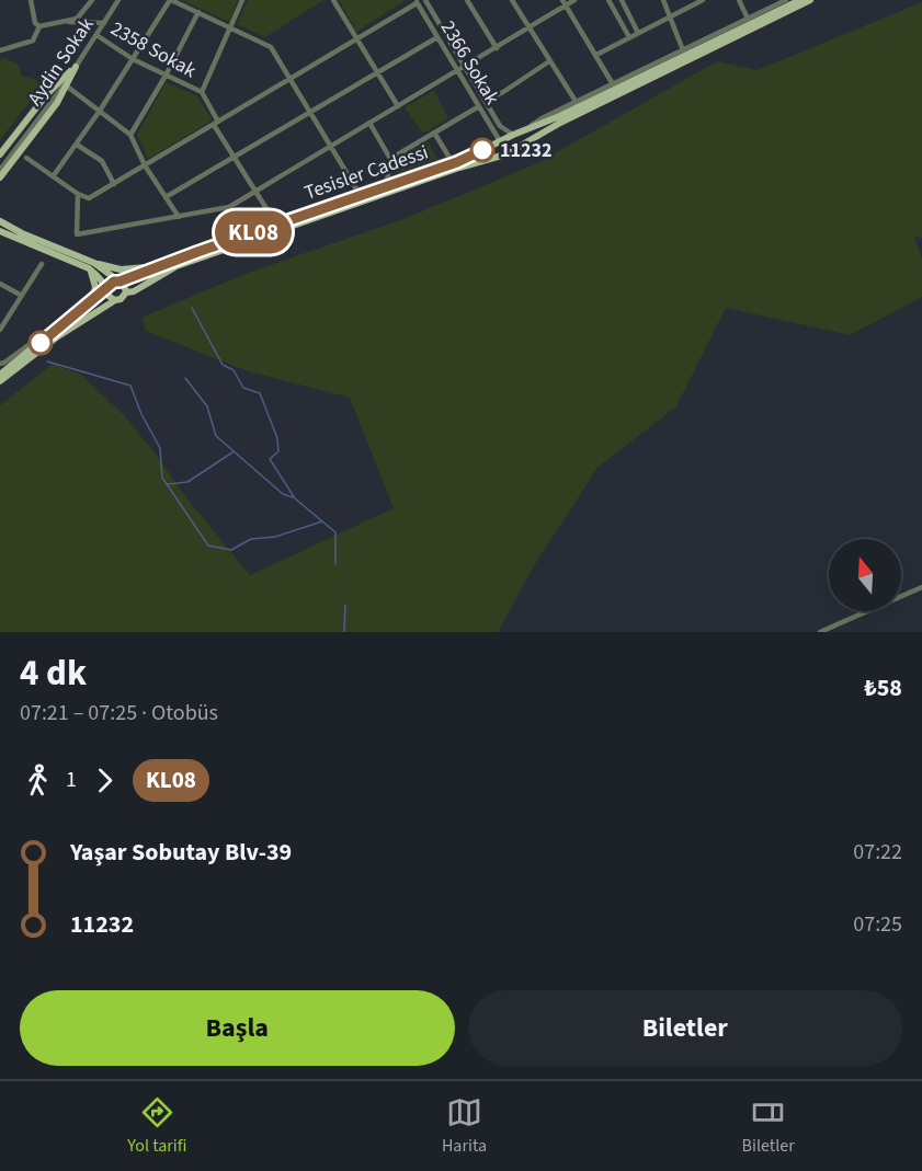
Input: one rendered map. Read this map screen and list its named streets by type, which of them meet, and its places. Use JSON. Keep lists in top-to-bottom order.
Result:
{
  "streets": {
    "street": [
      "2358 Sokak",
      "Aydin Sokak",
      "2366 Sokak",
      "Tesisler Cadessi"
    ]
  },
  "crossings": [
    ["2358 Sokak", "Aydin Sokak"],
    ["2358 Sokak", "Tesisler Cadessi"]
  ],
  "places": ["11232"],
  "lines": ["bus line KL08"],
  "north": "top",
  "page": {
    "on_map": "KL08",
    "heading": ["4 dk", "07:21 – 07:25 · Otobüs", "₺58"],
    "legs": ["1", "KL08"],
    "list": [
      {
        "name": "Yaşar Sobutay Blv-39",
        "value": "07:22"
      },
      {
        "name": "11232",
        "value": "07:25"
      }
    ],
    "buttons": ["Başla", "Biletler"],
    "tabs": ["Yol tarifi", "Harita", "Biletler"]
  }
}
